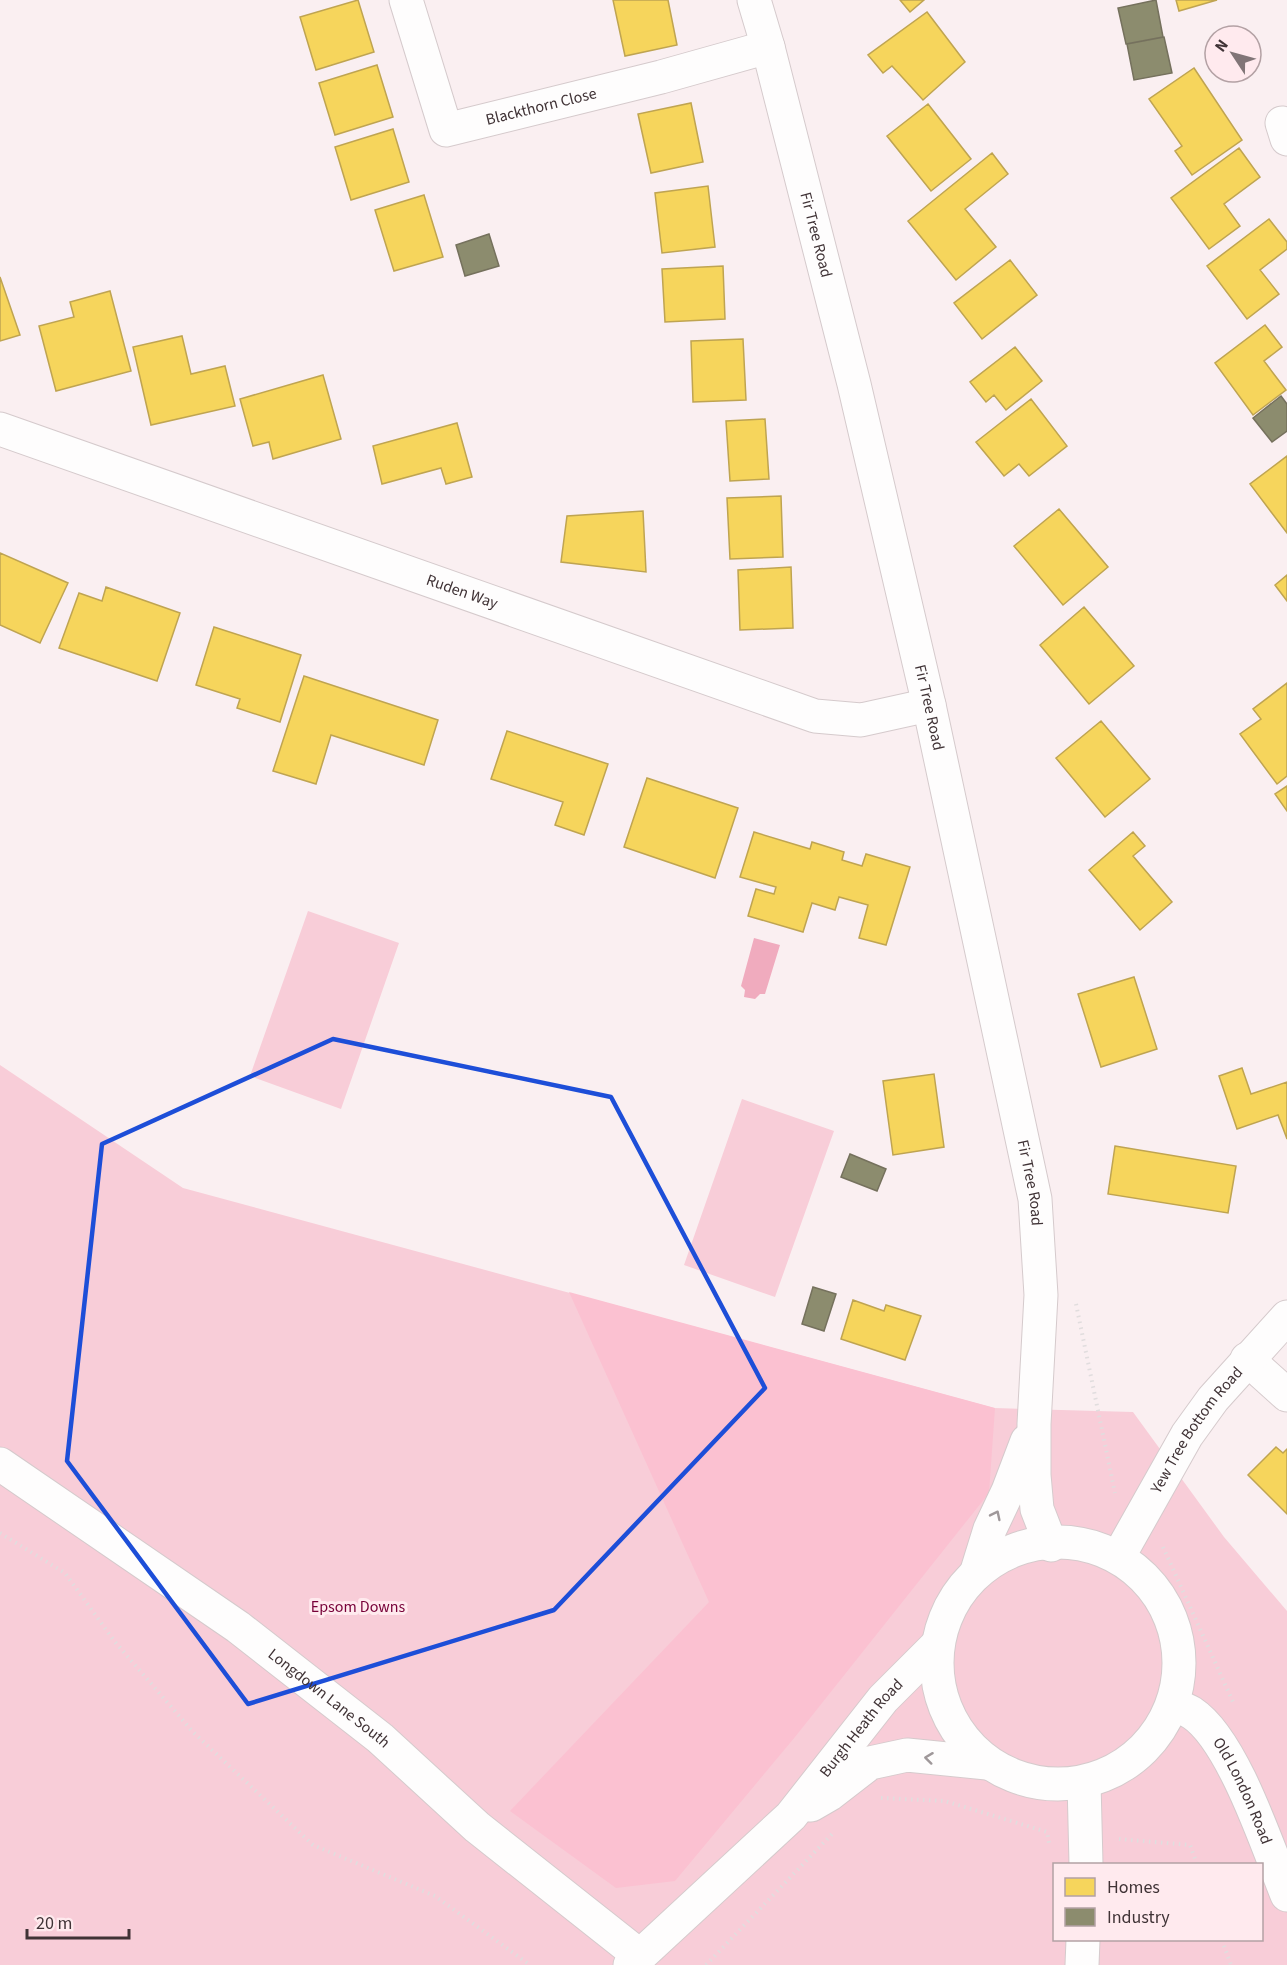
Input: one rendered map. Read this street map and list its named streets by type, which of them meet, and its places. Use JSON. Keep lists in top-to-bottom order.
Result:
{
  "streets": {
    "main road": [
      "Blackthorn Close",
      "Fir Tree Road",
      "Ruden Way",
      "Yew Tree Bottom Road",
      "Longdown Lane South",
      "Burgh Heath Road",
      "Old London Road"
    ]
  },
  "crossings": [
    ["Blackthorn Close", "Fir Tree Road"],
    ["Fir Tree Road", "Ruden Way"],
    ["Longdown Lane South", "Burgh Heath Road"]
  ],
  "parks": ["Epsom Downs"],
  "legend": ["Homes", "Industry"],
  "scale_bar": "20 m",
  "north": "top left"
}
